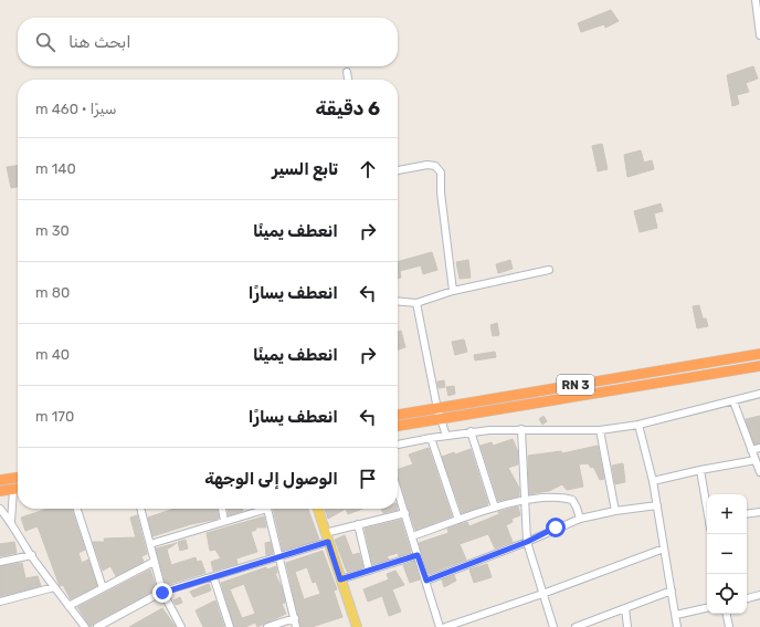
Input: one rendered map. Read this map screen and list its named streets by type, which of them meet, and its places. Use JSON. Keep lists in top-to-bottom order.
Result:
{
  "streets": {
    "highway": ["RN 3"]
  },
  "page": {
    "search": "ابحث هنا",
    "heading": ["6 دقيقة", "سيرًا · 460 m"],
    "list": [
      ["تابع السير", "140 m"],
      ["انعطف يمينًا", "30 m"],
      ["انعطف يسارًا", "80 m"],
      ["انعطف يمينًا", "40 m"],
      ["انعطف يسارًا", "170 m"],
      "الوصول إلى الوجهة"
    ],
    "map_buttons": ["+", "−"]
  }
}
